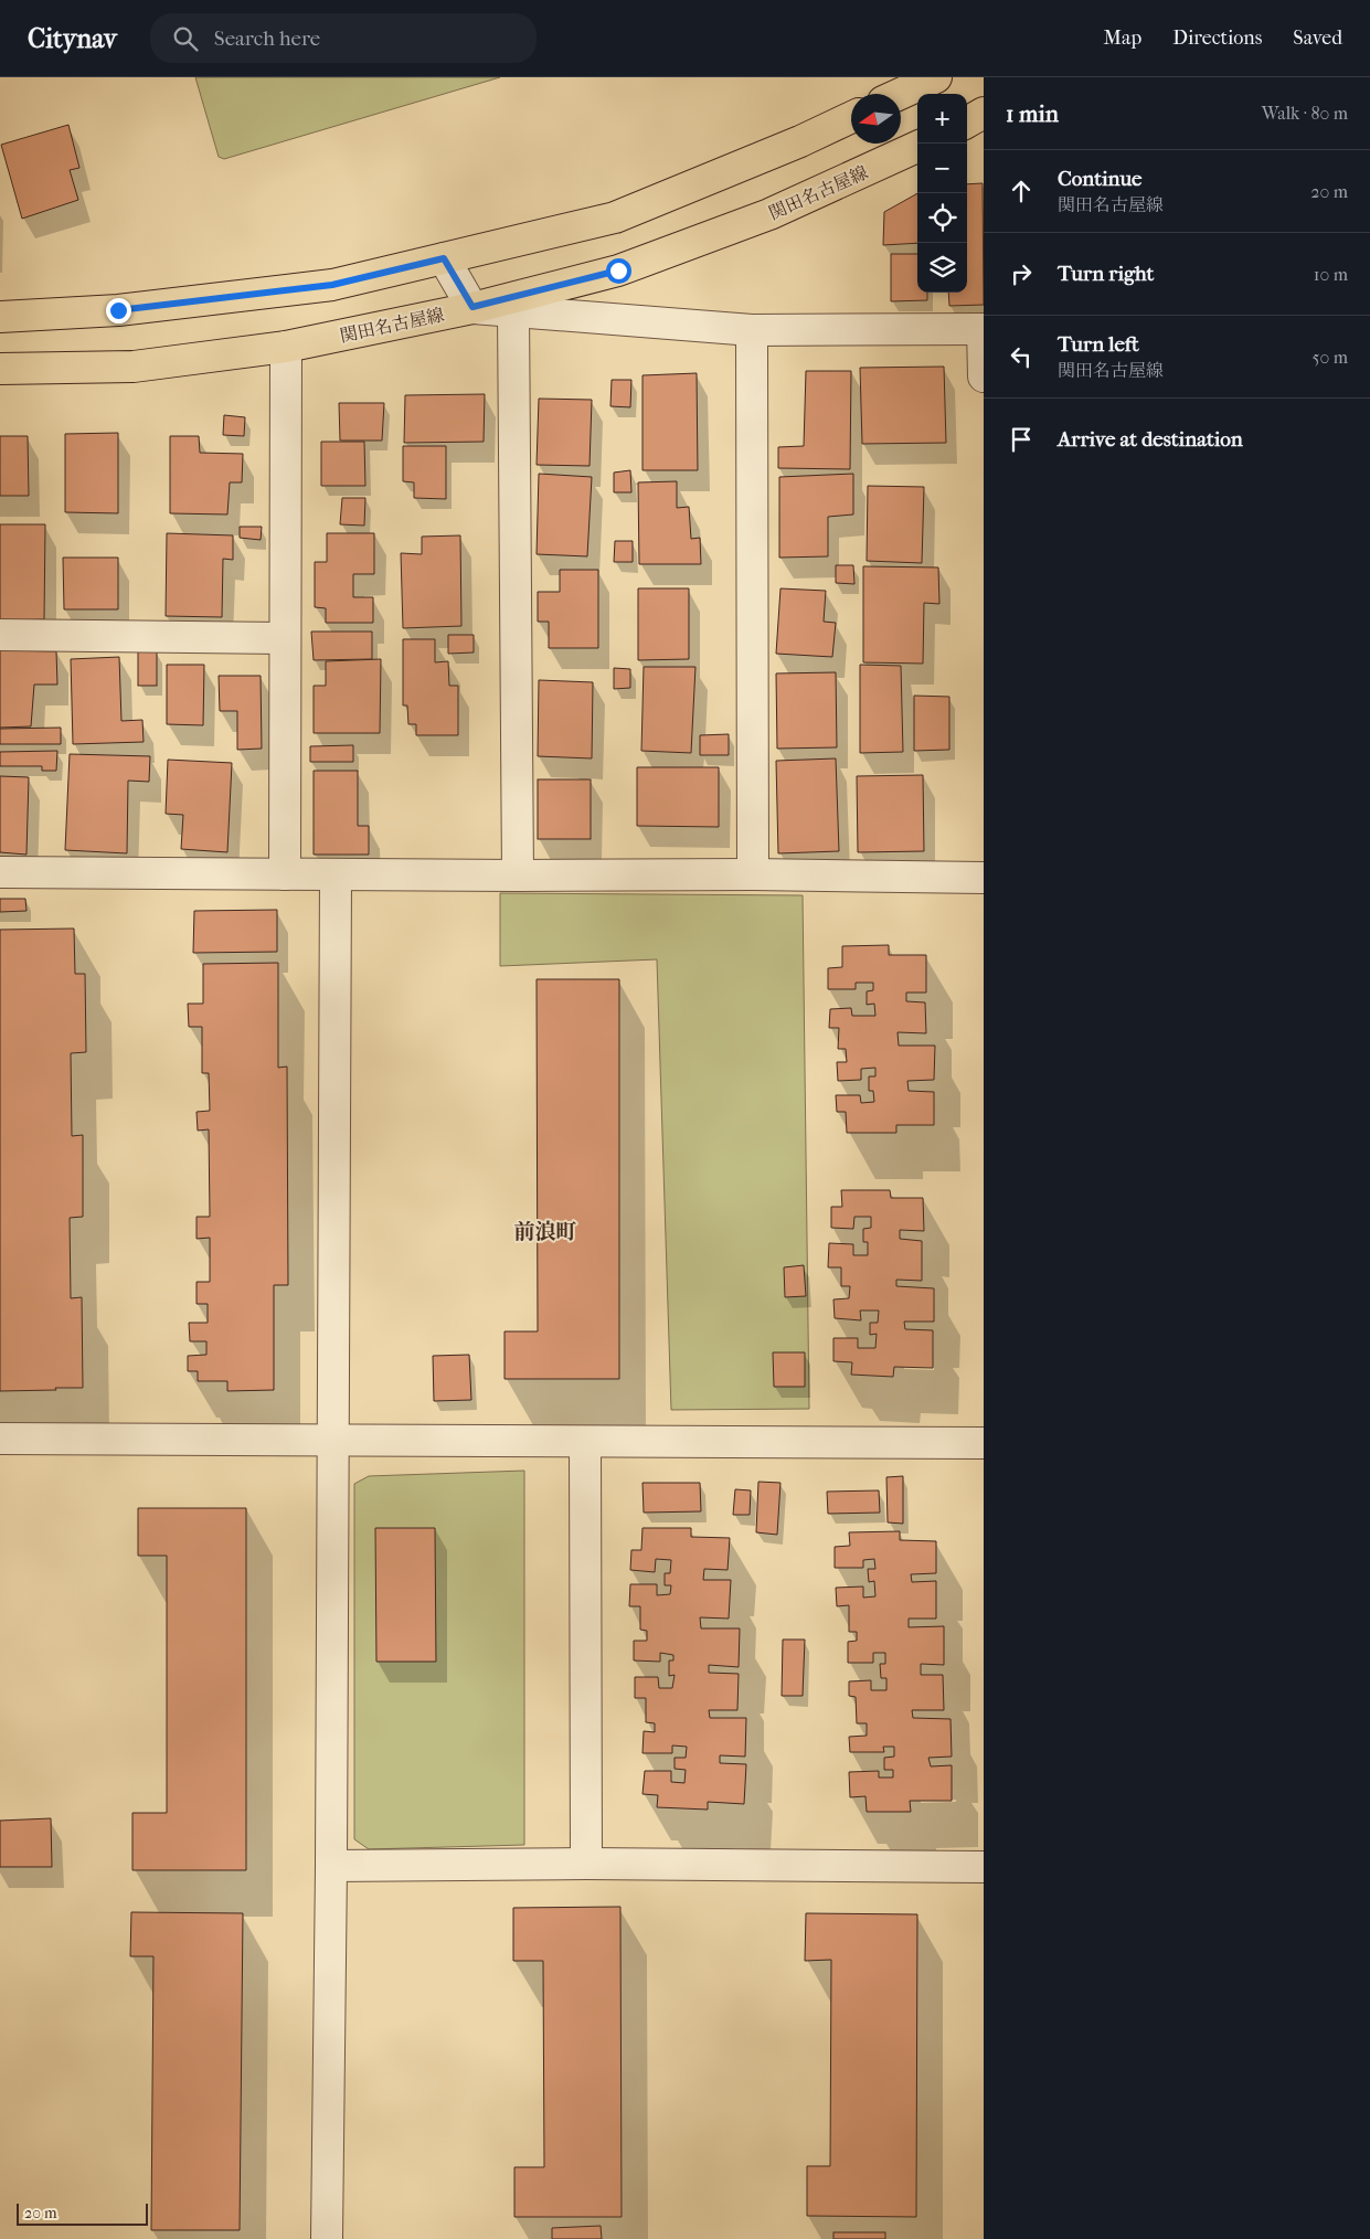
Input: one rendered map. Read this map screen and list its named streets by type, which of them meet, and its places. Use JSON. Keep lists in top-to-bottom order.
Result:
{
  "streets": {
    "main road": ["関田名古屋線"]
  },
  "districts": ["前浪町"],
  "scale_bar": "20 m",
  "north": "left",
  "page": {
    "header": "Citynav",
    "search": "Search here",
    "nav": ["Map", "Directions", "Saved"],
    "heading": ["1 min", "Walk · 80 m"],
    "map_buttons": ["+", "−"],
    "list": [
      ["Continue", "関田名古屋線", "20 m"],
      ["Turn right", "10 m"],
      ["Turn left", "関田名古屋線", "50 m"],
      "Arrive at destination"
    ],
    "scale": "20 m"
  }
}
